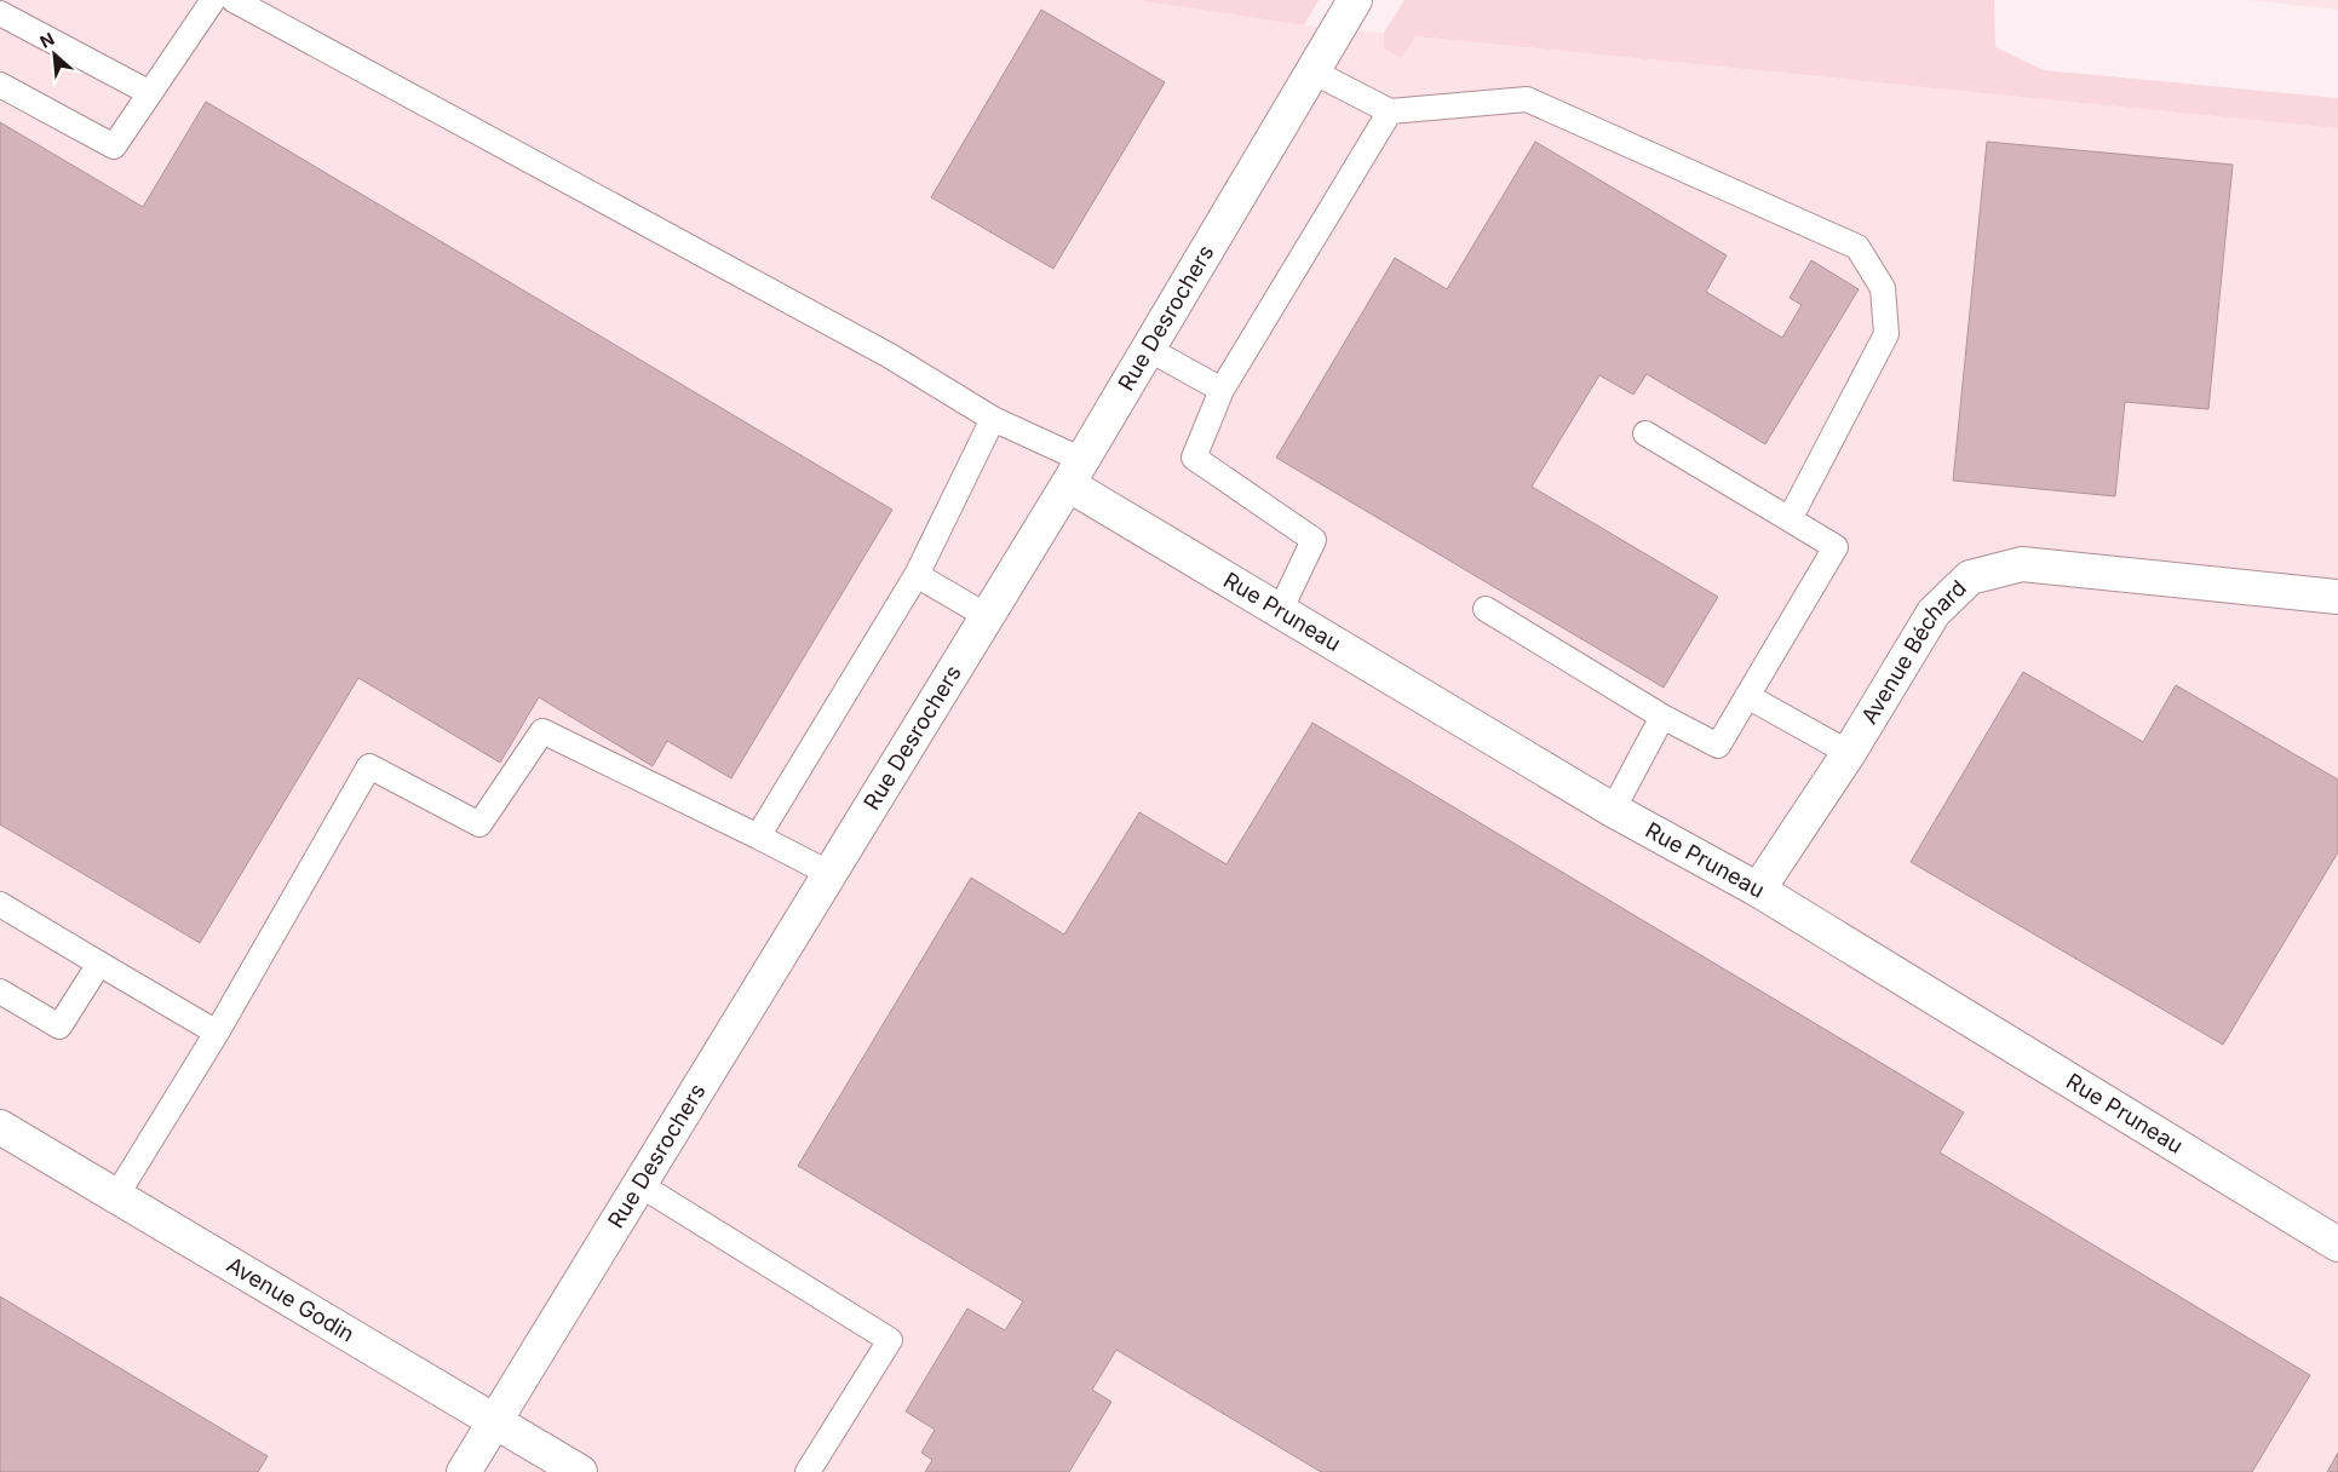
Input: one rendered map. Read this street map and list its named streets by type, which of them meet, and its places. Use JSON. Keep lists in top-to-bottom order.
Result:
{
  "streets": {
    "street": [
      "Rue Desrochers",
      "Rue Pruneau",
      "Avenue Béchard",
      "Avenue Godin"
    ]
  },
  "crossings": [
    ["Rue Desrochers", "Rue Pruneau"],
    ["Rue Desrochers", "Avenue Godin"],
    ["Rue Pruneau", "Avenue Béchard"]
  ],
  "north": "top left"
}
